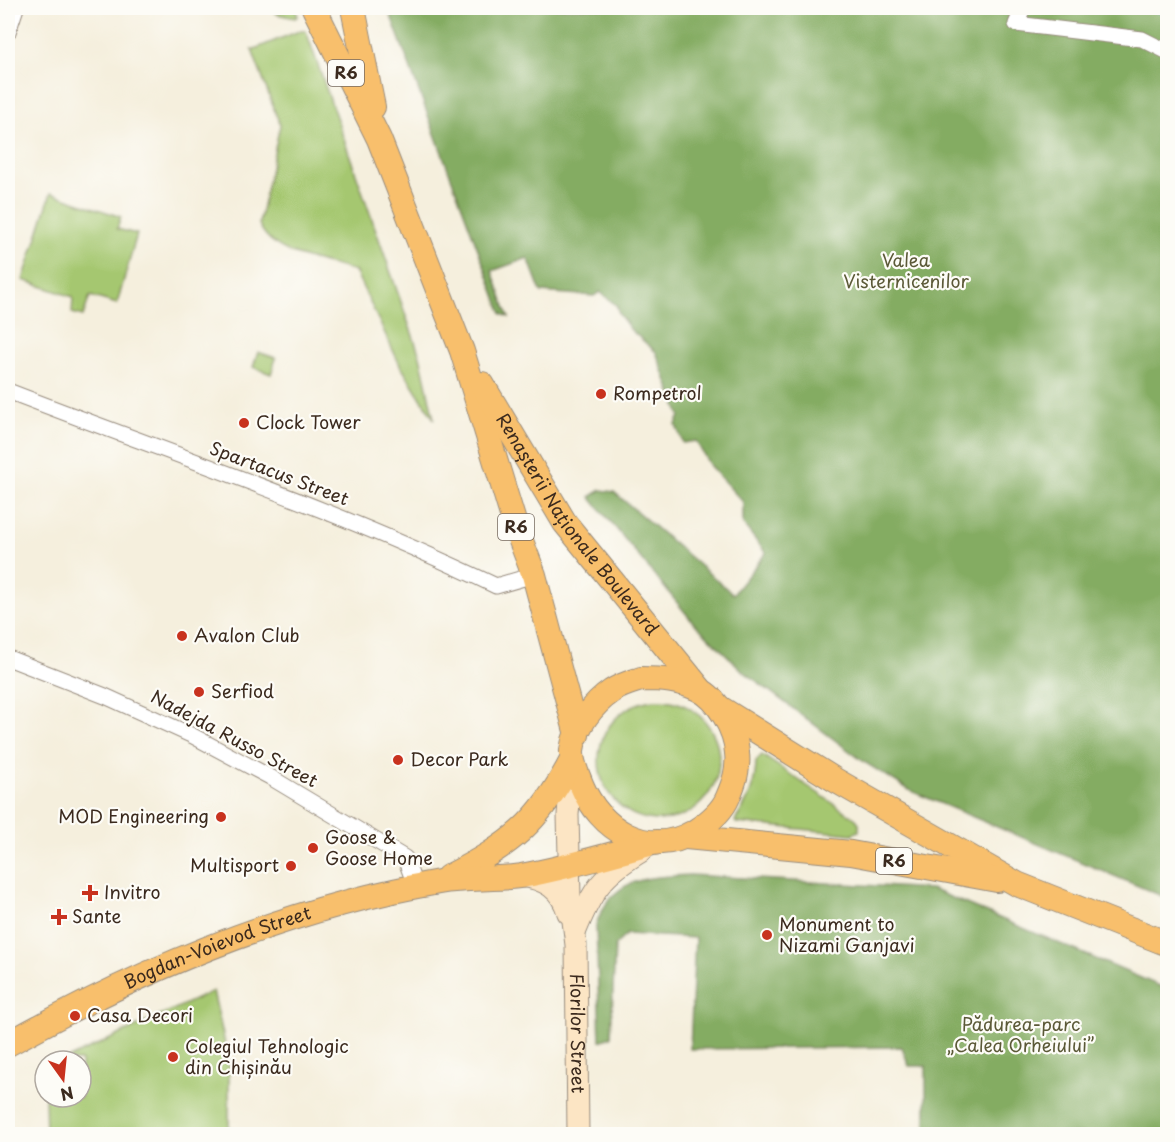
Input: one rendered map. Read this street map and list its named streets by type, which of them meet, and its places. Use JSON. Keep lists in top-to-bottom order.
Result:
{
  "streets": {
    "main road": [
      "R6",
      "Renașterii Naționale Boulevard",
      "Bogdan-Voievod Street",
      "Florilor Street"
    ],
    "street": ["Spartacus Street", "Nadejda Russo Street"]
  },
  "crossings": [
    ["R6", "Renașterii Naționale Boulevard"],
    ["R6", "Bogdan-Voievod Street"],
    ["R6", "Florilor Street"],
    ["Spartacus Street", "Renașterii Naționale Boulevard"],
    ["Renașterii Naționale Boulevard", "Bogdan-Voievod Street"],
    ["Renașterii Naționale Boulevard", "Florilor Street"],
    ["Nadejda Russo Street", "Bogdan-Voievod Street"],
    ["Bogdan-Voievod Street", "Florilor Street"]
  ],
  "parks": ["Valea Visternicenilor", "Pădurea-parc „Calea Orheiului”"],
  "places": {
    "other": [
      "Rompetrol",
      "Clock Tower",
      "Avalon Club",
      "Serfiod",
      "Decor Park",
      "MOD Engineering",
      "Goose & Goose Home",
      "Multisport",
      "Monument to Nizami Ganjavi",
      "Casa Decori",
      "Colegiul Tehnologic din Chișinău"
    ],
    "health": ["Invitro", "Sante"]
  },
  "north": "bottom"
}
